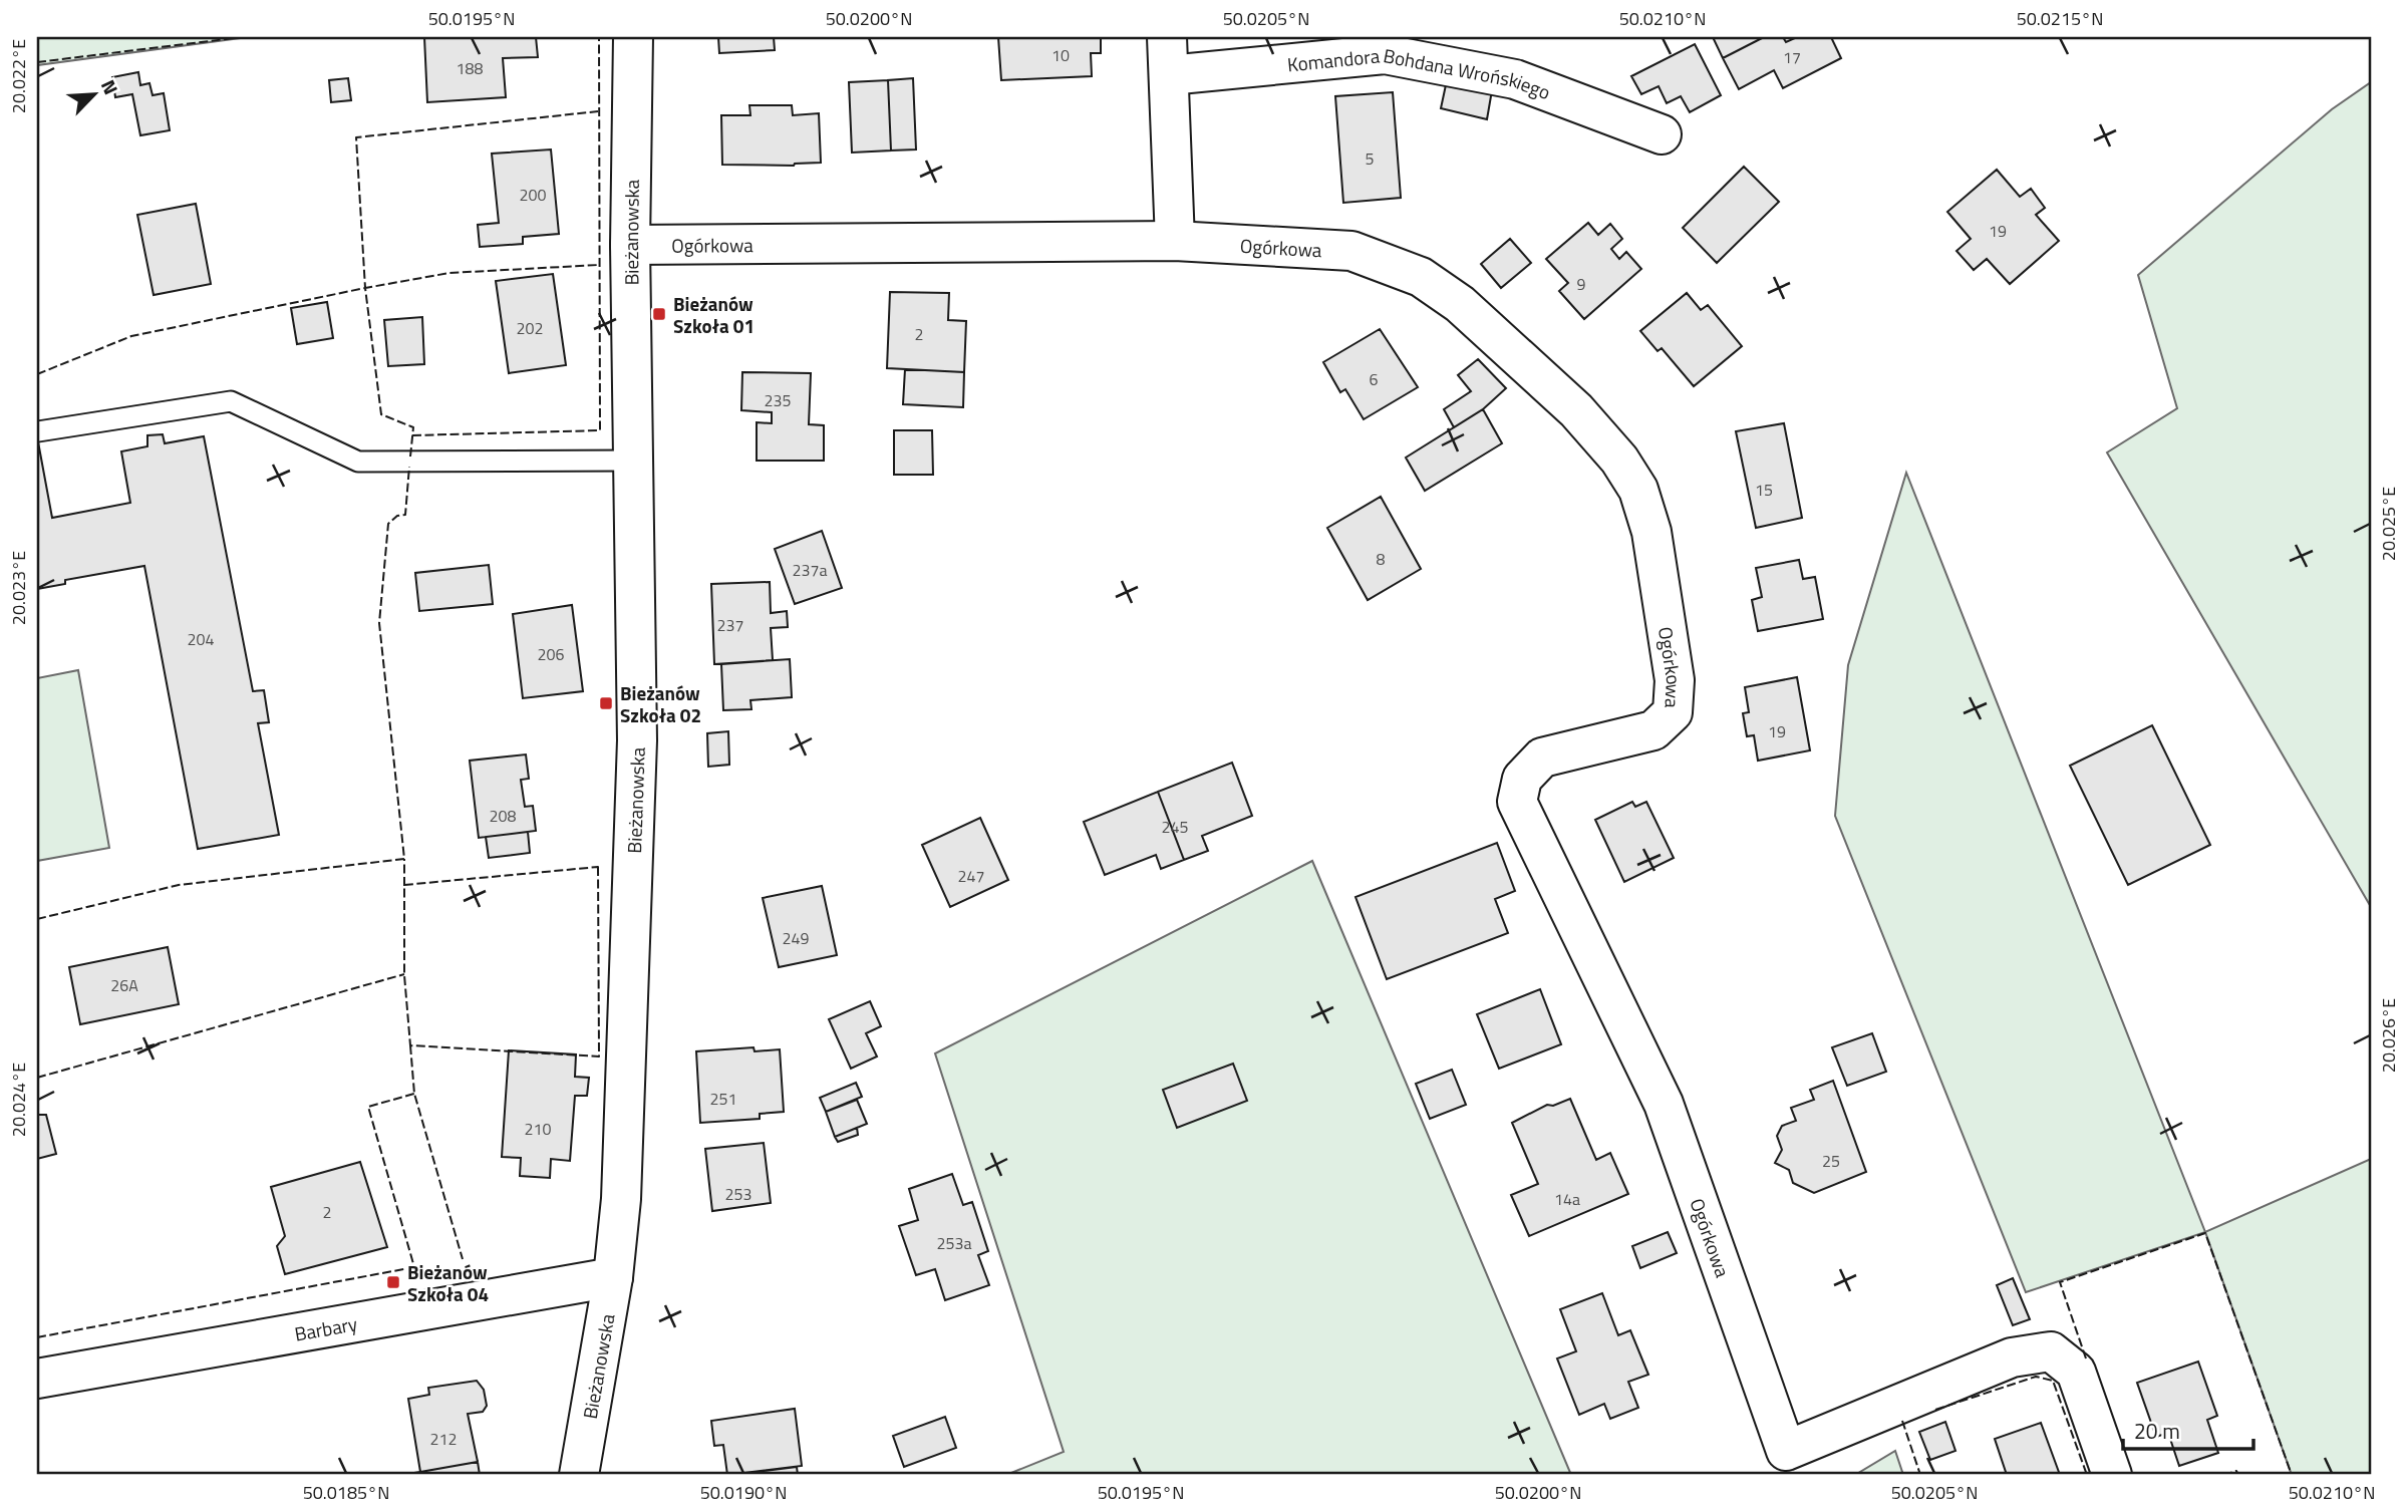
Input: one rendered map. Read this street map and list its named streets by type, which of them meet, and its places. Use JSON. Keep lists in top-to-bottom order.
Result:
{
  "streets": {
    "street": [
      "Komandora Bohdana Wrońskiego",
      "Bieżanowska",
      "Ogórkowa",
      "Barbary"
    ]
  },
  "crossings": [
    ["Bieżanowska", "Ogórkowa"],
    ["Bieżanowska", "Barbary"]
  ],
  "places": {
    "transit": ["Bieżanów Szkoła 01", "Bieżanów Szkoła 02", "Bieżanów Szkoła 04"]
  },
  "house_numbers": [
    "10",
    "17",
    "188",
    "5",
    "200",
    "19",
    "9",
    "202",
    "2",
    "6",
    "235",
    "15",
    "8",
    "237a",
    "237",
    "204",
    "206",
    "19",
    "208",
    "245",
    "247",
    "249",
    "26A",
    "251",
    "210",
    "25",
    "253",
    "14a",
    "2",
    "253a",
    "212"
  ],
  "scale_bar": "20 m",
  "north": "top right",
  "coordinates": [
    "50.0195°N",
    "50.0200°N",
    "50.0205°N",
    "50.0210°N",
    "50.0215°N",
    "20.022°E",
    "20.025°E",
    "20.023°E",
    "20.026°E",
    "20.024°E",
    "50.0185°N",
    "50.0190°N"
  ]
}
